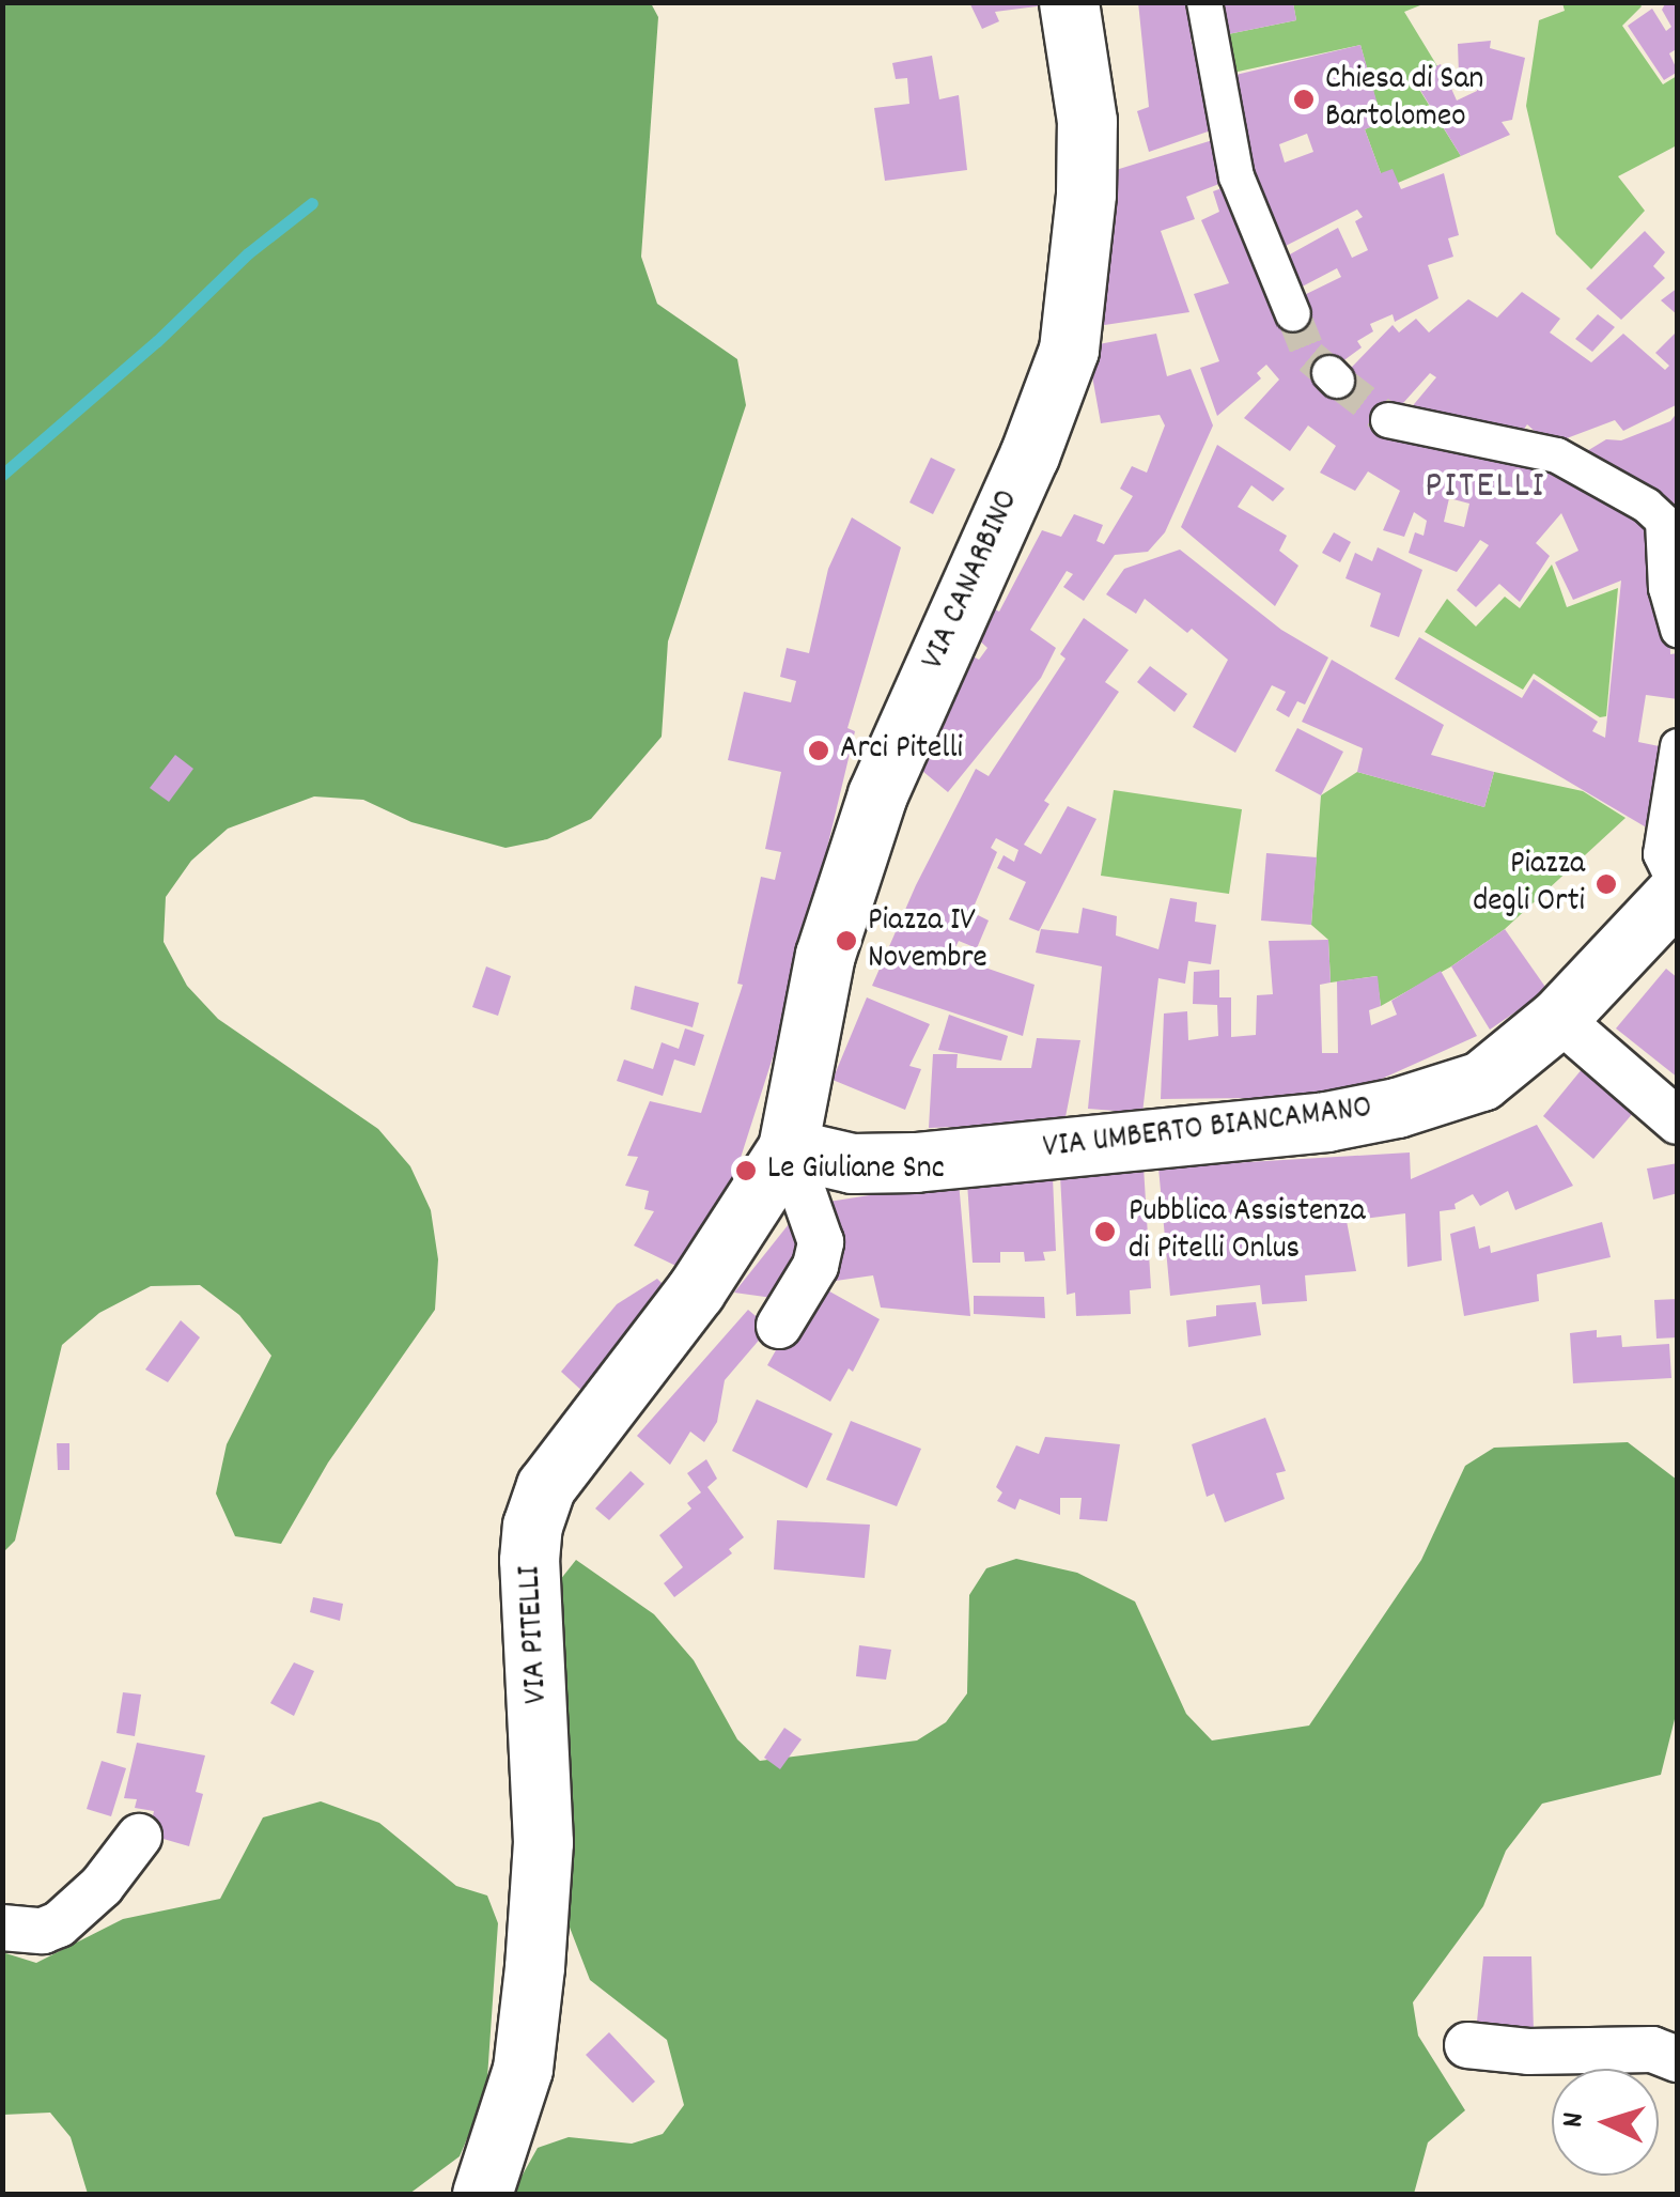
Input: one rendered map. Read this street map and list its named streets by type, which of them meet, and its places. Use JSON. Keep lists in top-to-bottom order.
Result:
{
  "streets": {
    "street": ["VIA CANARBINO", "VIA UMBERTO BIANCAMANO", "VIA PITELLI"]
  },
  "crossings": [
    ["VIA CANARBINO", "VIA UMBERTO BIANCAMANO"],
    ["VIA CANARBINO", "VIA PITELLI"],
    ["VIA UMBERTO BIANCAMANO", "VIA PITELLI"]
  ],
  "districts": ["PITELLI"],
  "places": [
    "Chiesa di San Bartolomeo",
    "Arci Pitelli",
    "Piazza degli Orti",
    "Piazza IV Novembre",
    "Le Giuliane Snc",
    "Pubblica Assistenza di Pitelli Onlus"
  ],
  "north": "left"
}
